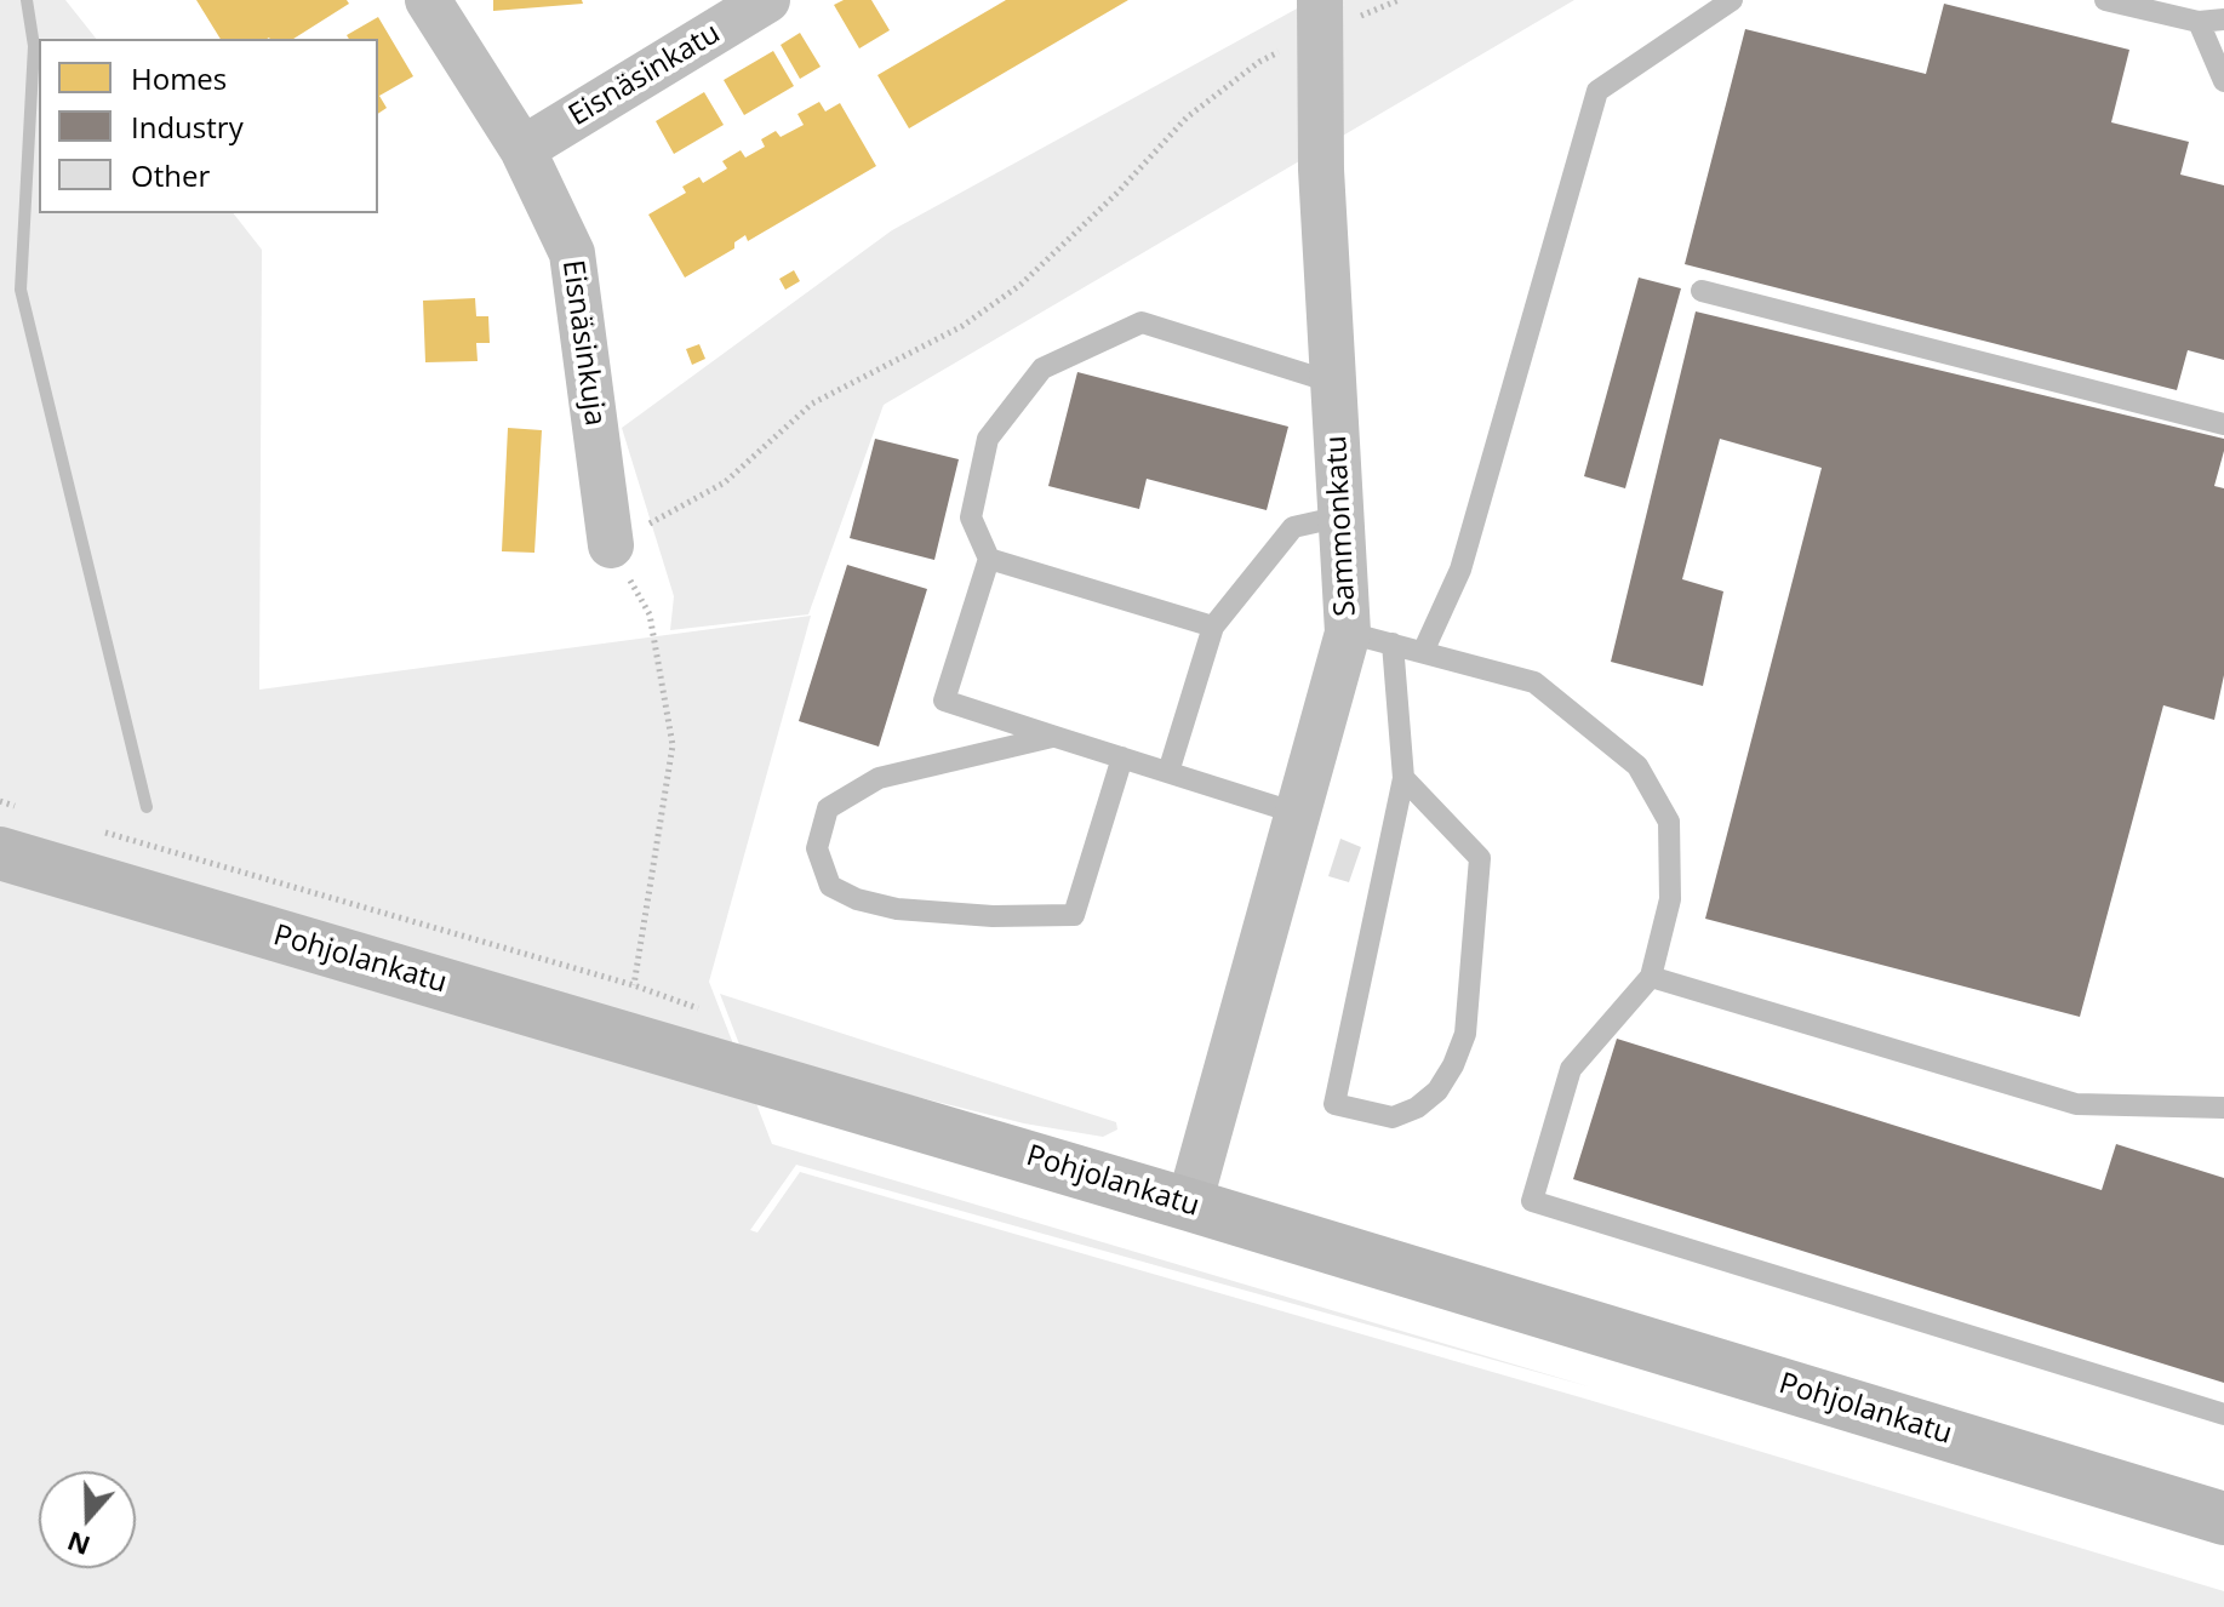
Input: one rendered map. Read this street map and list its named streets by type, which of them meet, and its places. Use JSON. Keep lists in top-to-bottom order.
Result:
{
  "streets": {
    "main road": ["Pohjolankatu"],
    "street": ["Eisnäsinkatu", "Eisnäsinkuja", "Sammonkatu"]
  },
  "crossings": [
    ["Eisnäsinkatu", "Eisnäsinkuja"],
    ["Sammonkatu", "Pohjolankatu"]
  ],
  "legend": ["Homes", "Industry", "Other"],
  "north": "bottom"
}
